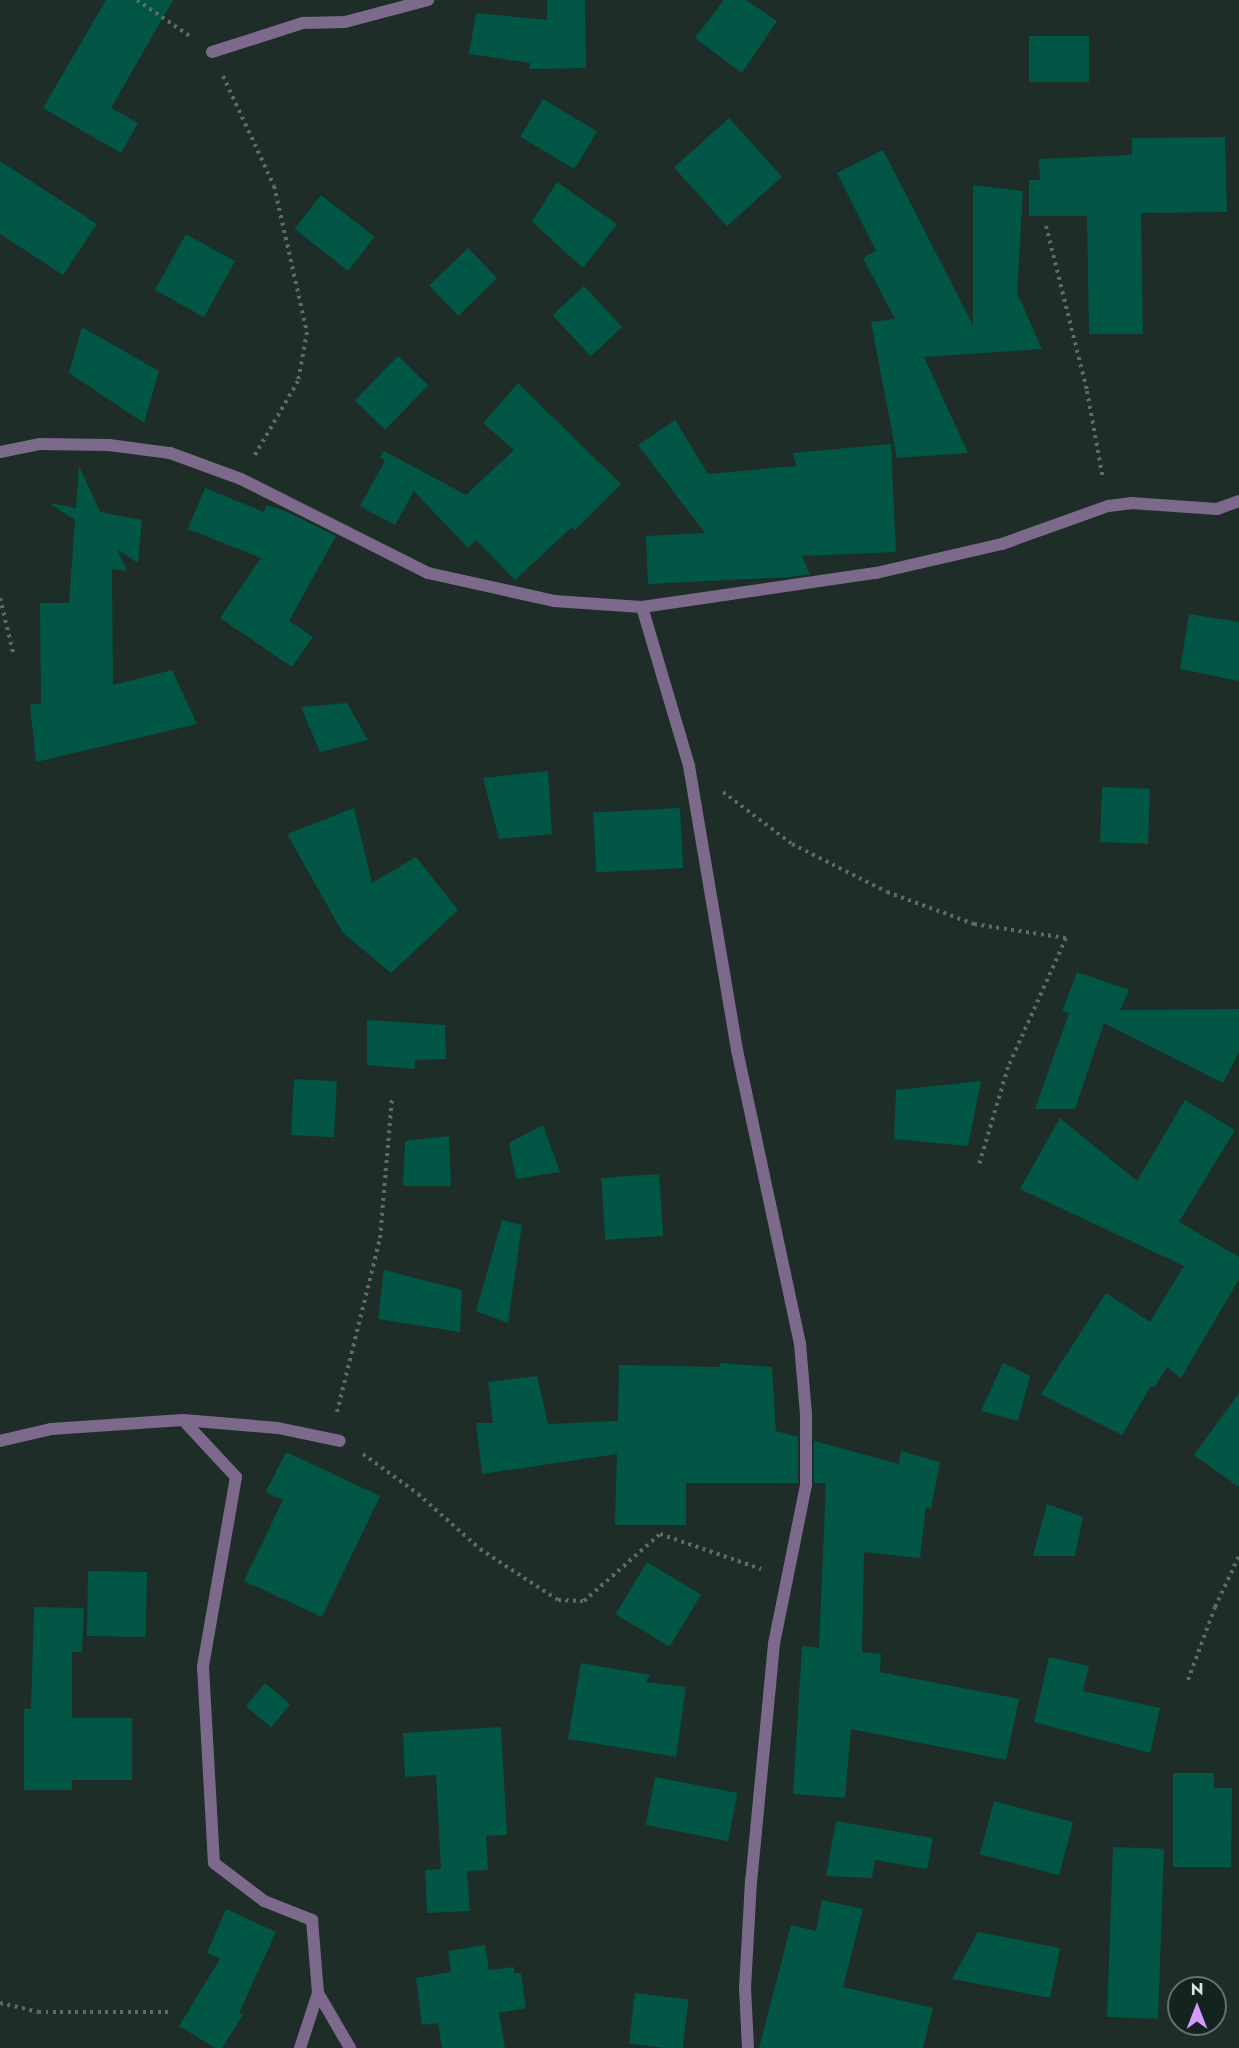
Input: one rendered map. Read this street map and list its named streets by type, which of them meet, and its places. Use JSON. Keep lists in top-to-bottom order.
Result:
{
  "north": "top"
}
